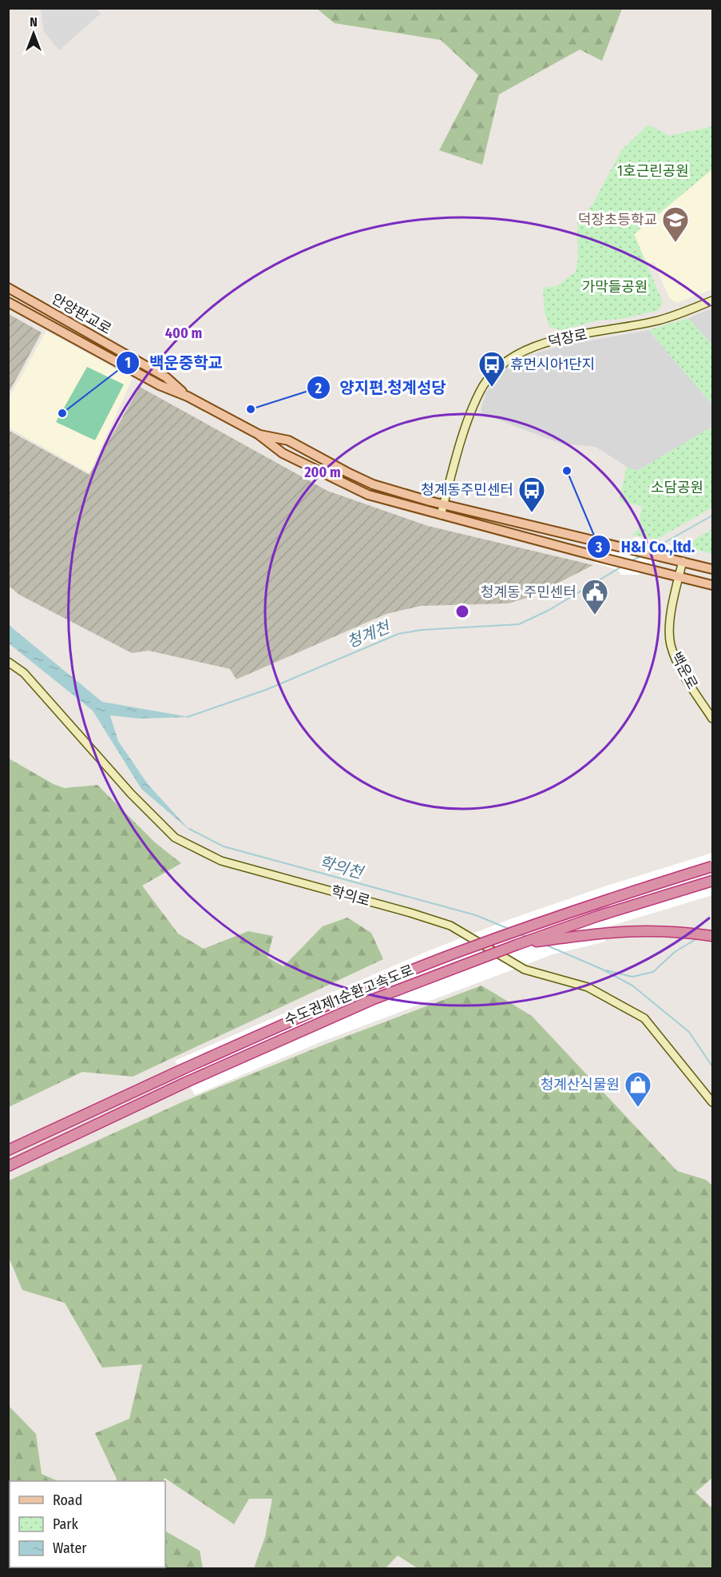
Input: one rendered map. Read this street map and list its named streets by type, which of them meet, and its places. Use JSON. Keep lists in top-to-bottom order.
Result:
{
  "streets": {
    "highway": ["수도권제1순환고속도로"],
    "main road": ["안양판교로"],
    "street": ["덕장로", "백운로", "학의로"]
  },
  "crossings": [
    ["안양판교로", "덕장로"],
    ["안양판교로", "백운로"]
  ],
  "water": ["청계천", "학의천"],
  "parks": ["1호근린공원", "가막들공원", "소담공원"],
  "places": {
    "school or university": ["덕장초등학교"],
    "bus stop": ["휴먼시아1단지", "청계동주민센터"],
    "other": ["양지편.청계성당", "백운중학교", "H&I Co.,ltd."],
    "public building": ["청계동 주민센터"],
    "shop": ["청계산식물원"]
  },
  "legend": ["Road", "Park", "Water"],
  "north": "top",
  "rings": ["400 m", "200 m"]
}
